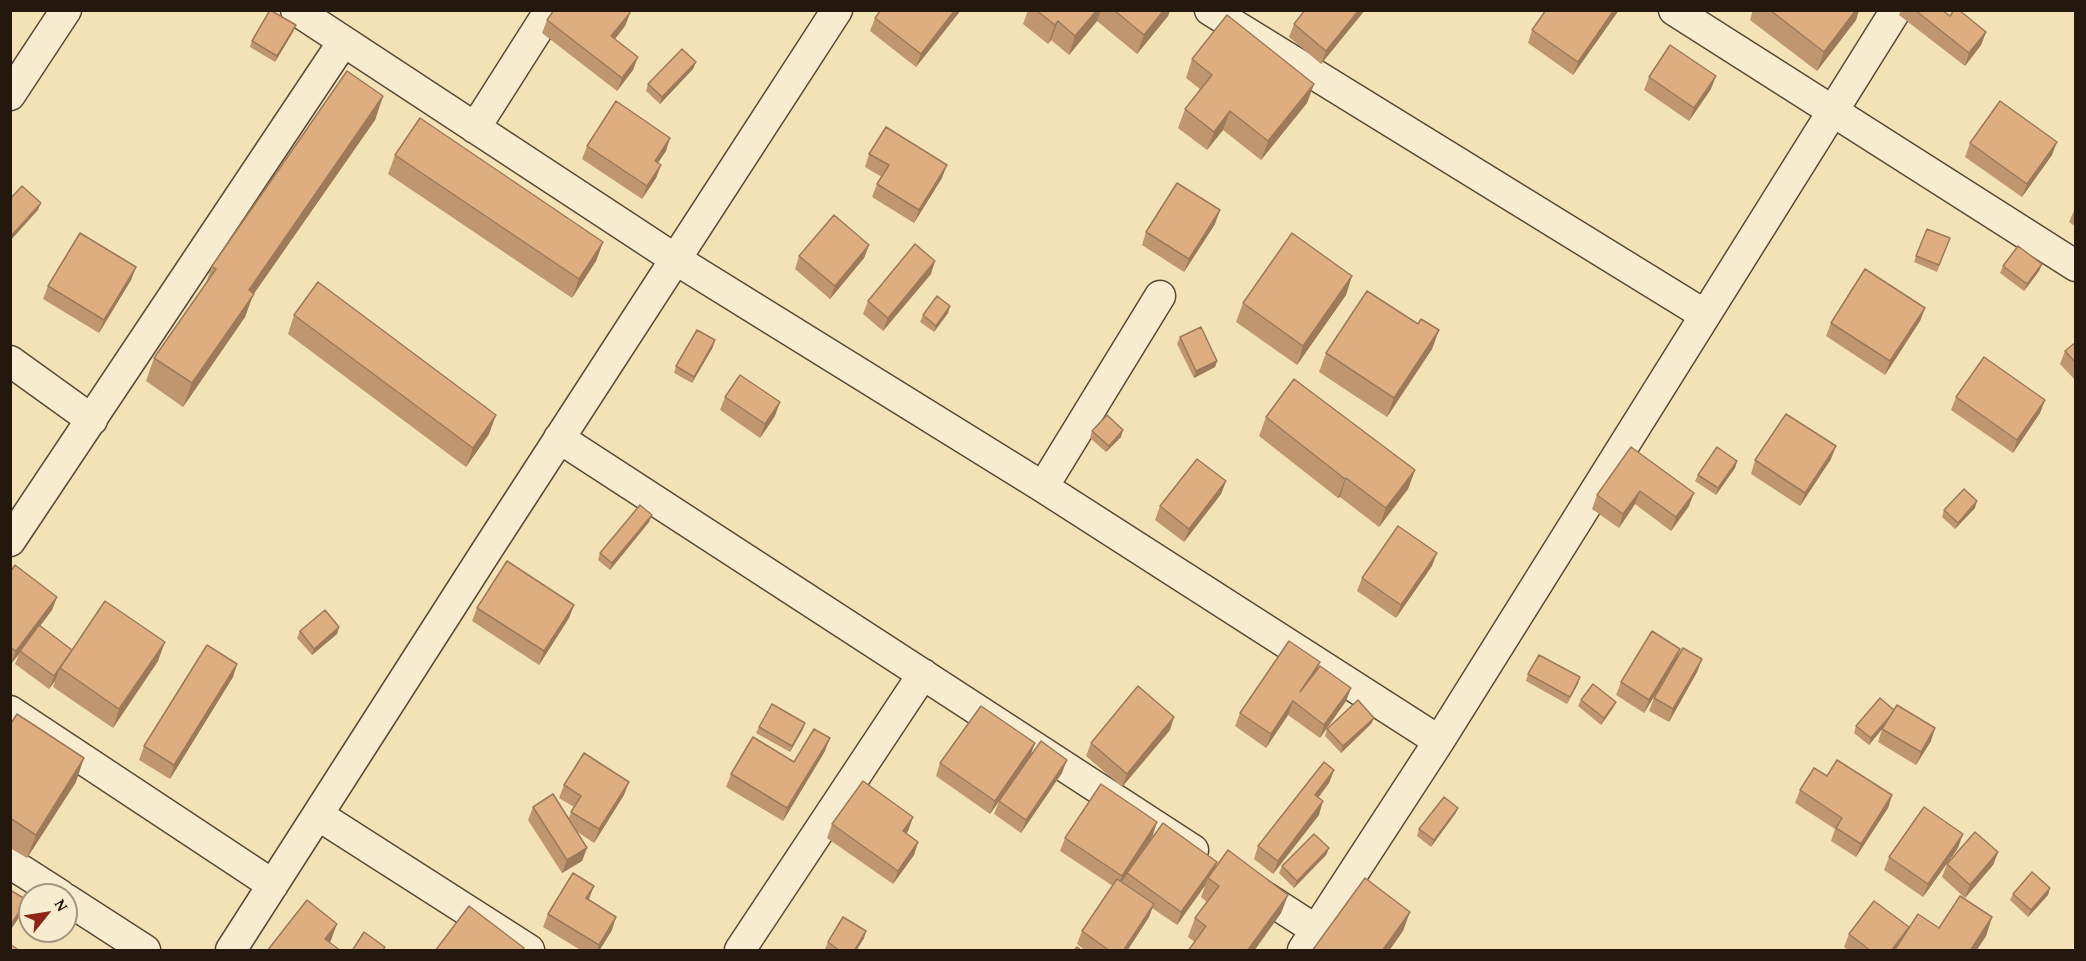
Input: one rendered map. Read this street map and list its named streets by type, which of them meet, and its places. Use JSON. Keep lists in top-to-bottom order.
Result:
{
  "north": "top right"
}
